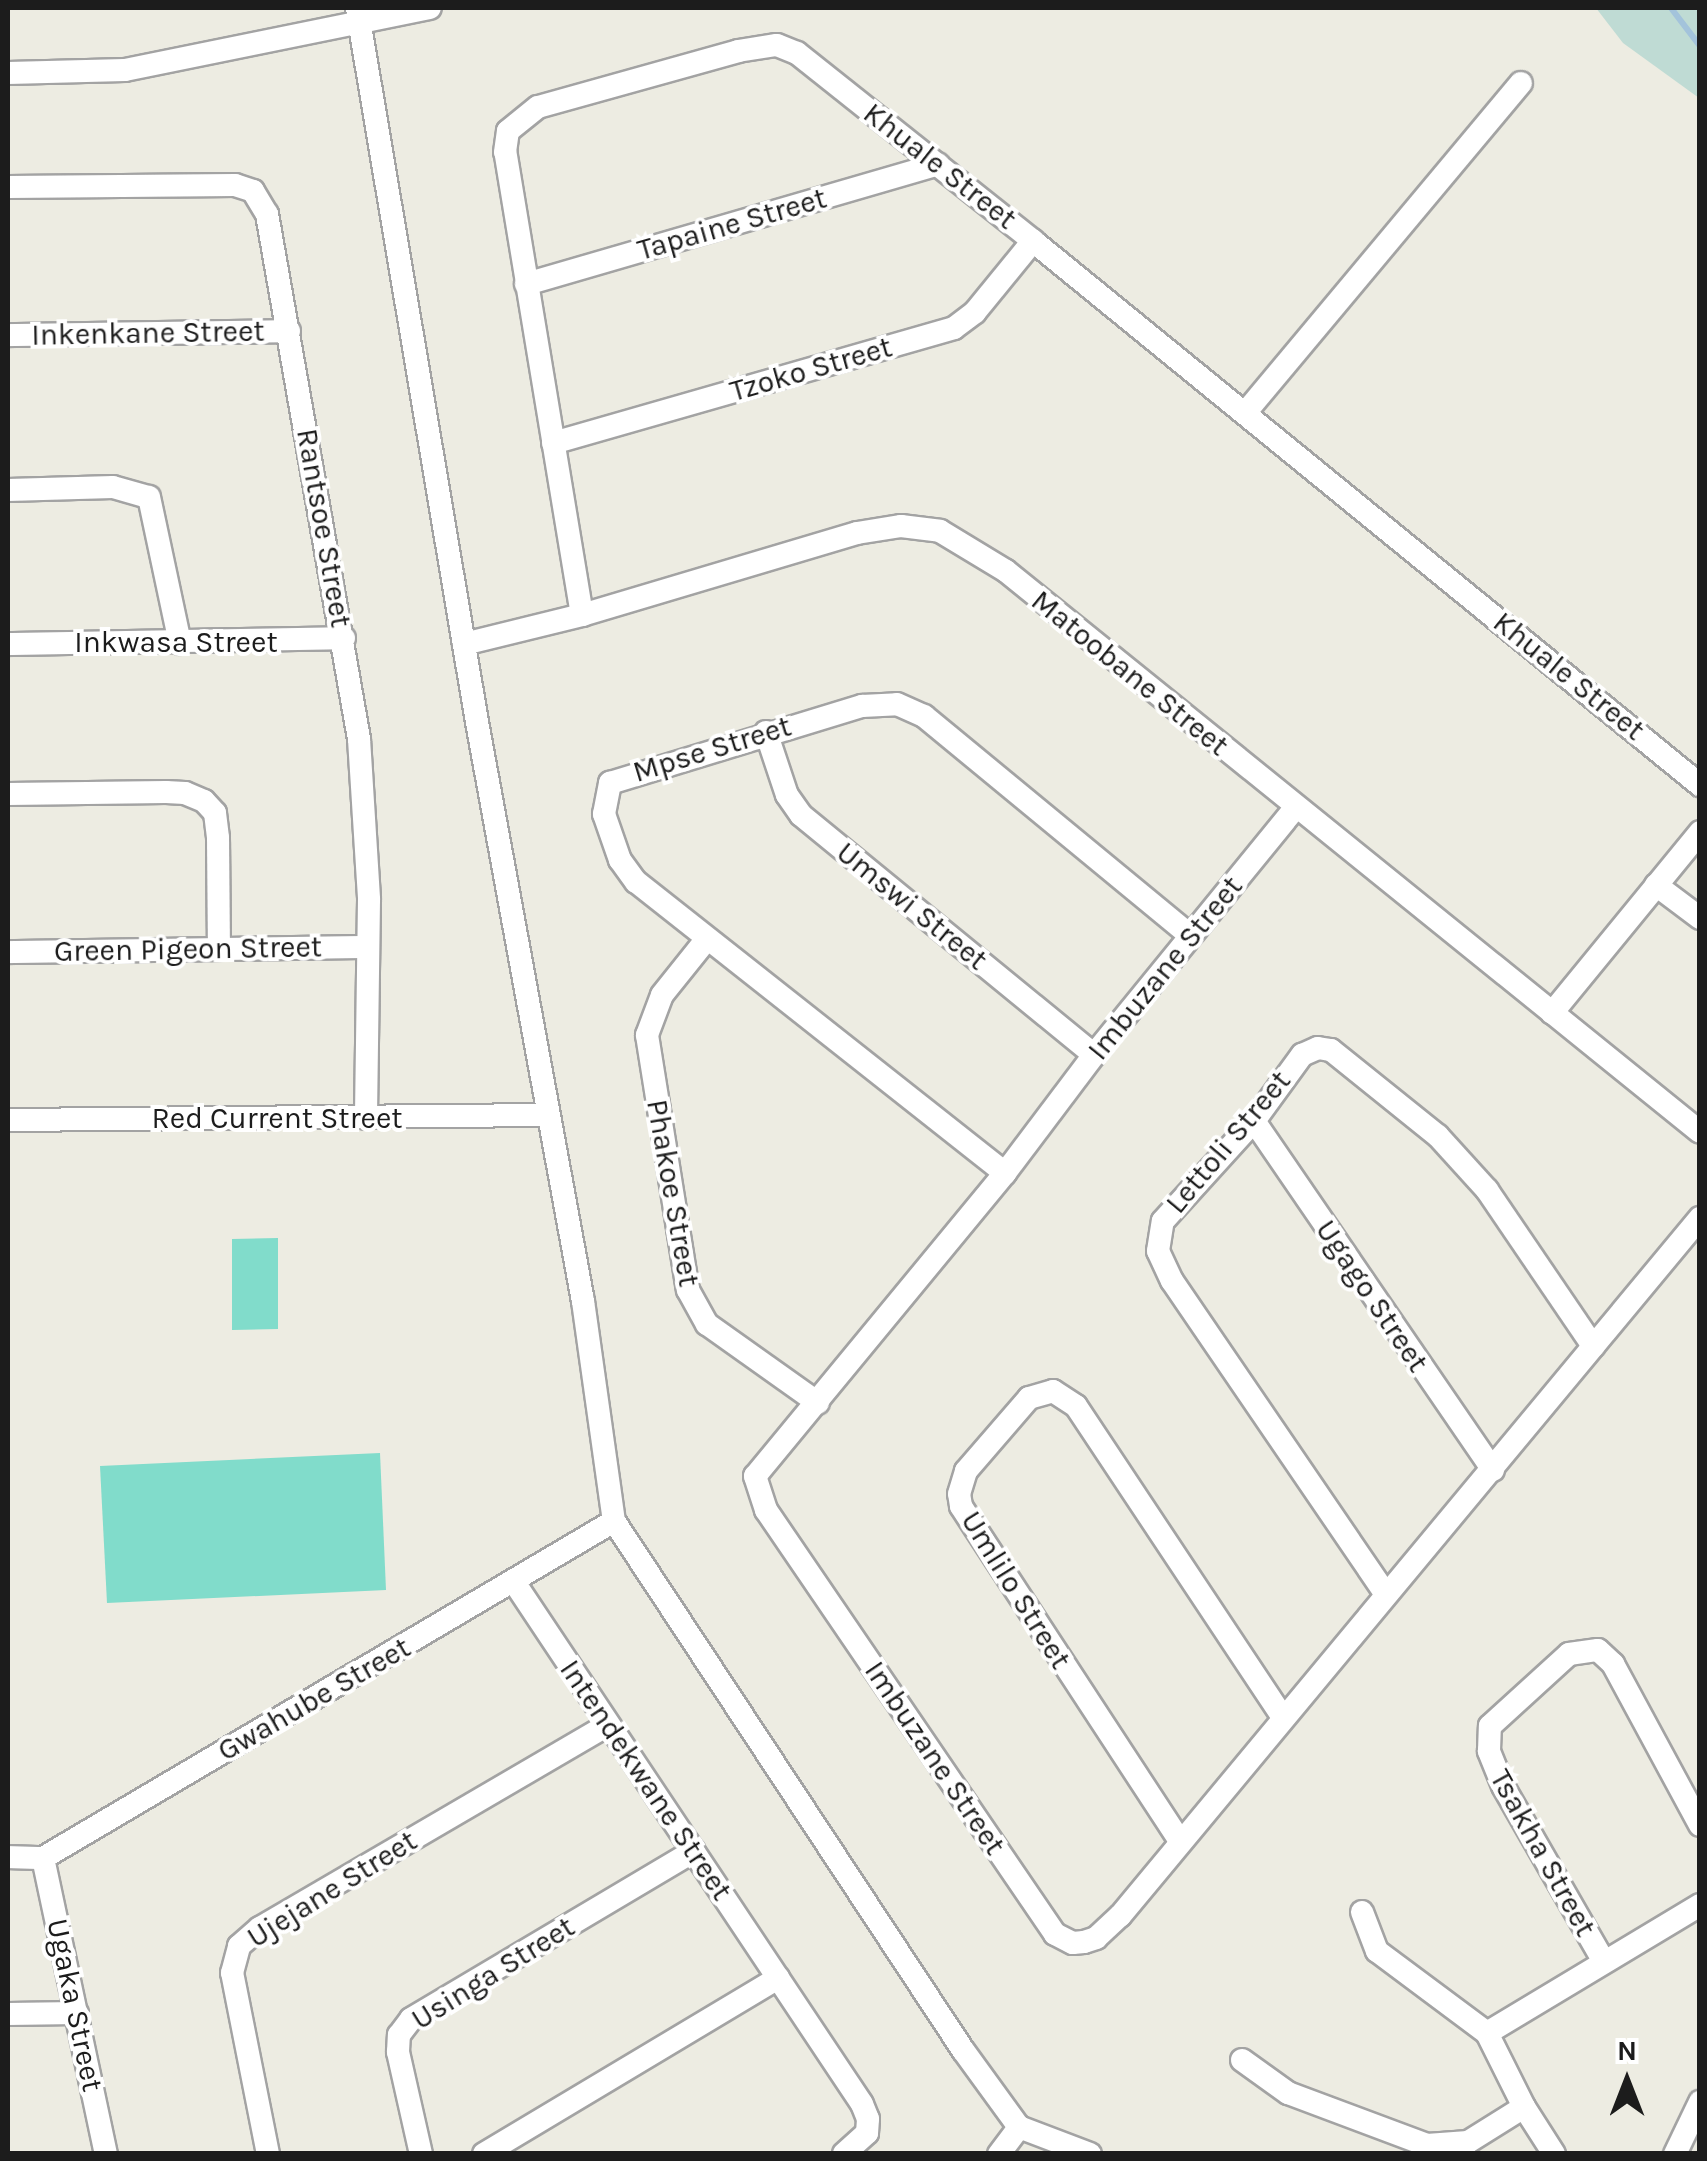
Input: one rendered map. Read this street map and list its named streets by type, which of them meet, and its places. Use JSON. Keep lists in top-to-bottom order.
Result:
{
  "streets": {
    "street": [
      "Khuale Street",
      "Tapaine Street",
      "Inkenkane Street",
      "Tzoko Street",
      "Rantsoe Street",
      "Inkwasa Street",
      "Matoobane Street",
      "Mpse Street",
      "Umswi Street",
      "Green Pigeon Street",
      "Imbuzane Street",
      "Red Current Street",
      "Lettoli Street",
      "Phakoe Street",
      "Ugago Street",
      "Umlilo Street",
      "Gwahube Street",
      "Intendekwane Street",
      "Tsakha Street",
      "Ujejane Street",
      "Usinga Street",
      "Ugaka Street"
    ]
  },
  "crossings": [
    ["Khuale Street", "Tapaine Street"],
    ["Khuale Street", "Tzoko Street"],
    ["Khuale Street", "Matoobane Street"],
    ["Inkenkane Street", "Rantsoe Street"],
    ["Rantsoe Street", "Inkwasa Street"],
    ["Rantsoe Street", "Green Pigeon Street"],
    ["Rantsoe Street", "Red Current Street"],
    ["Matoobane Street", "Imbuzane Street"],
    ["Mpse Street", "Umswi Street"],
    ["Mpse Street", "Imbuzane Street"],
    ["Mpse Street", "Phakoe Street"],
    ["Umswi Street", "Imbuzane Street"],
    ["Imbuzane Street", "Lettoli Street"],
    ["Imbuzane Street", "Phakoe Street"],
    ["Imbuzane Street", "Ugago Street"],
    ["Imbuzane Street", "Umlilo Street"],
    ["Lettoli Street", "Ugago Street"],
    ["Gwahube Street", "Intendekwane Street"],
    ["Gwahube Street", "Ugaka Street"],
    ["Intendekwane Street", "Ujejane Street"],
    ["Intendekwane Street", "Usinga Street"]
  ],
  "north": "top"
}
